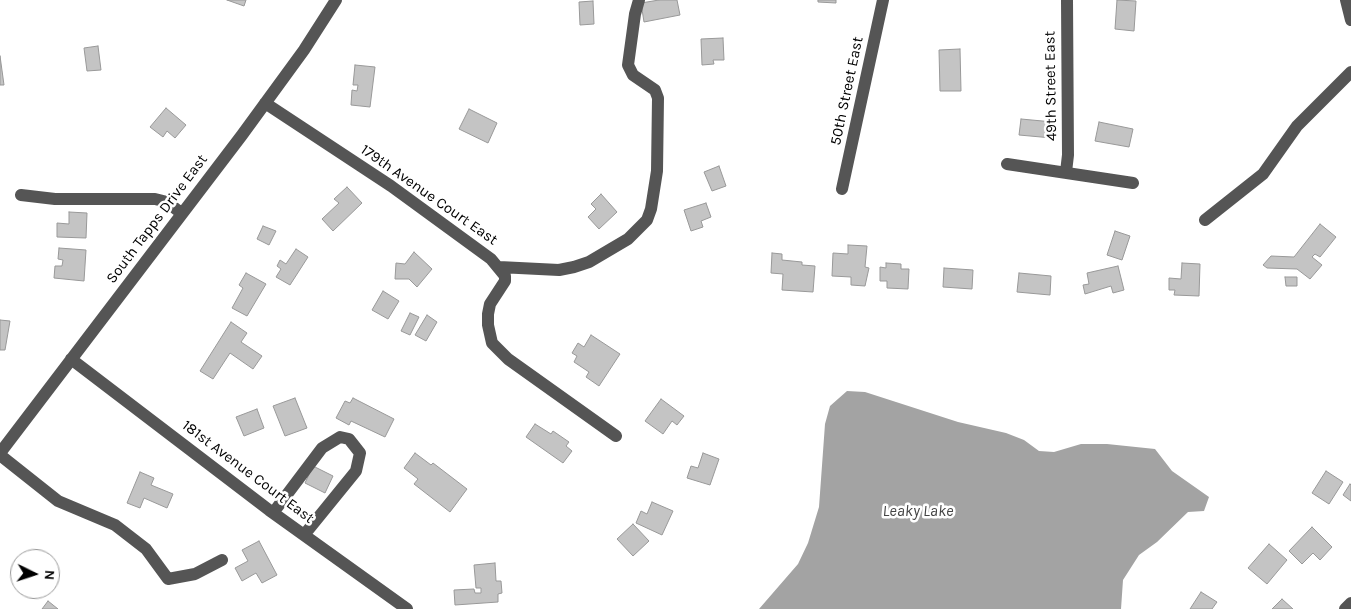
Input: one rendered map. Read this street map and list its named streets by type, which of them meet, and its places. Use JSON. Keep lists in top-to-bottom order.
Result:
{
  "streets": {
    "street": [
      "49th Street East",
      "50th Street East",
      "179th Avenue Court East",
      "South Tapps Drive East",
      "181st Avenue Court East"
    ]
  },
  "crossings": [
    ["179th Avenue Court East", "South Tapps Drive East"],
    ["South Tapps Drive East", "181st Avenue Court East"]
  ],
  "water": ["Leaky Lake"],
  "north": "right"
}
